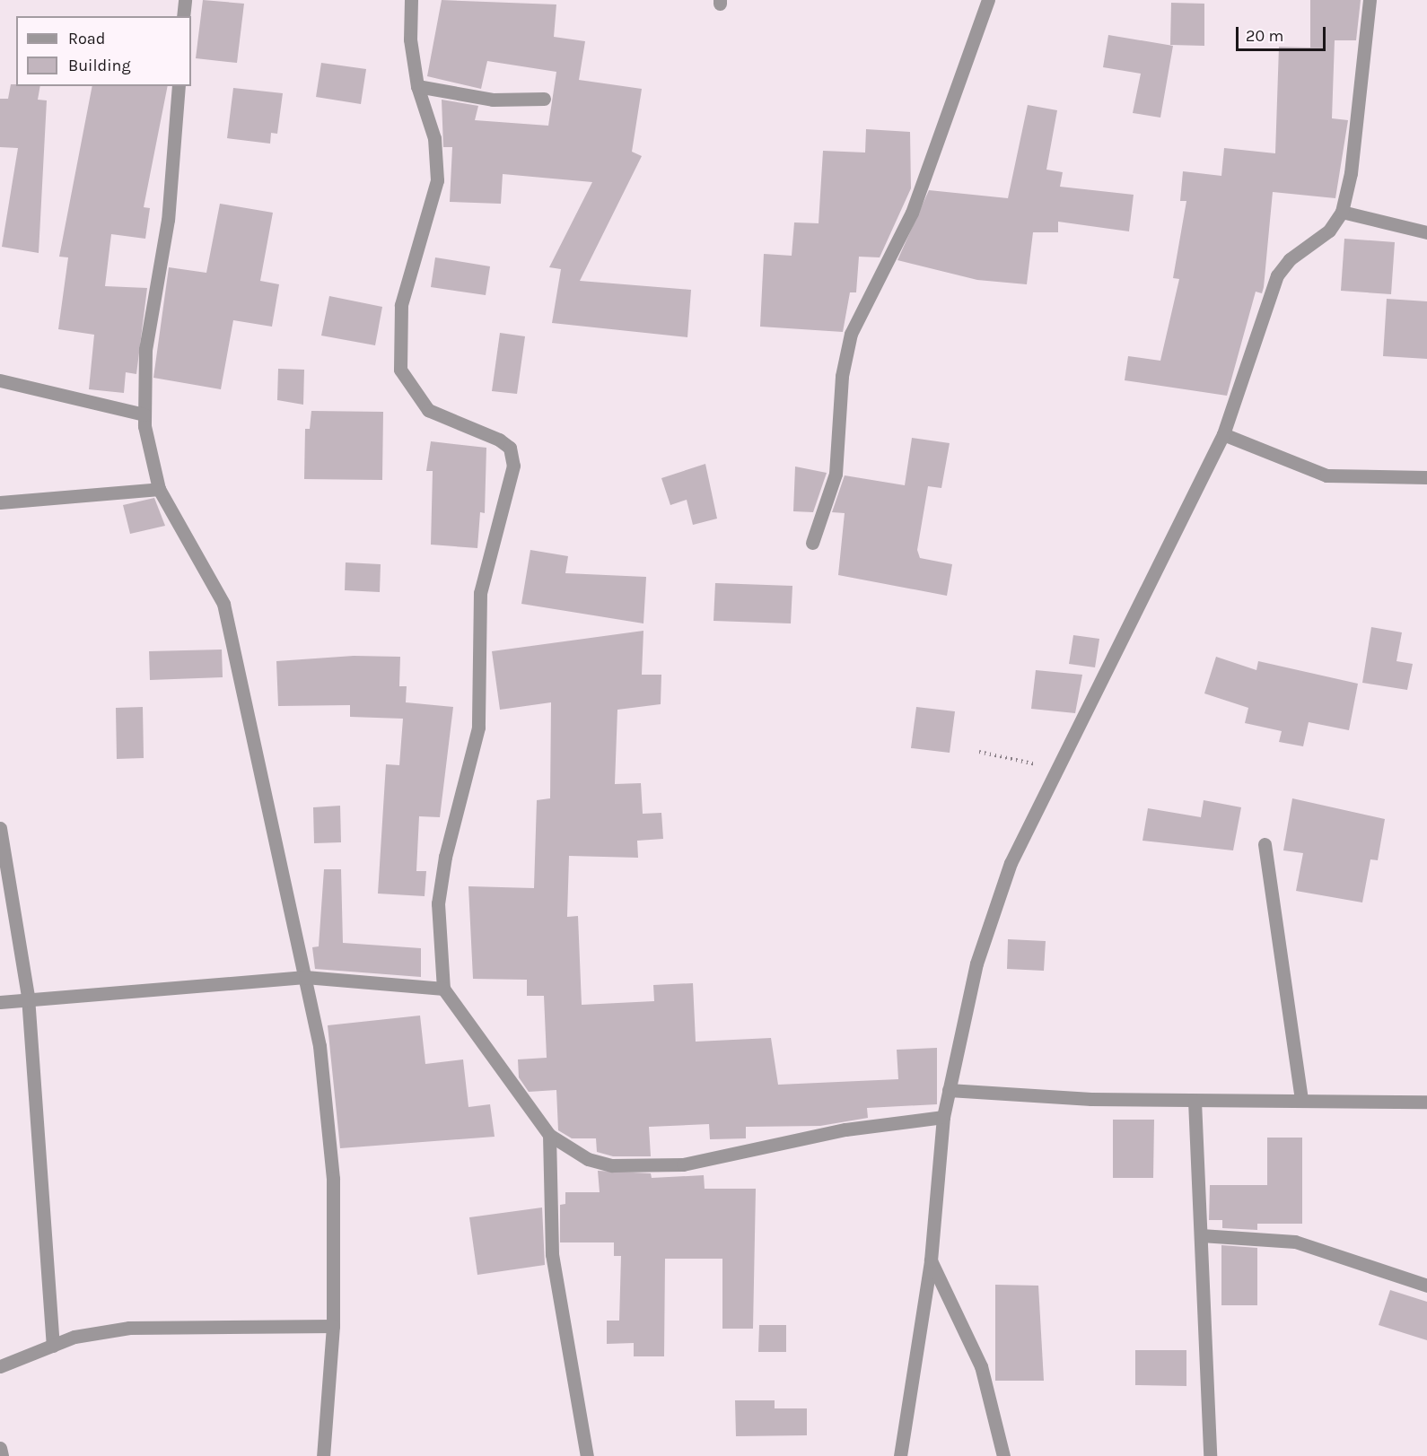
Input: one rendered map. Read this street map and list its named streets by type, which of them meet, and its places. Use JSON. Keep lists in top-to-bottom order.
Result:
{
  "legend": ["Road", "Building"],
  "scale_bar": "20 m"
}
